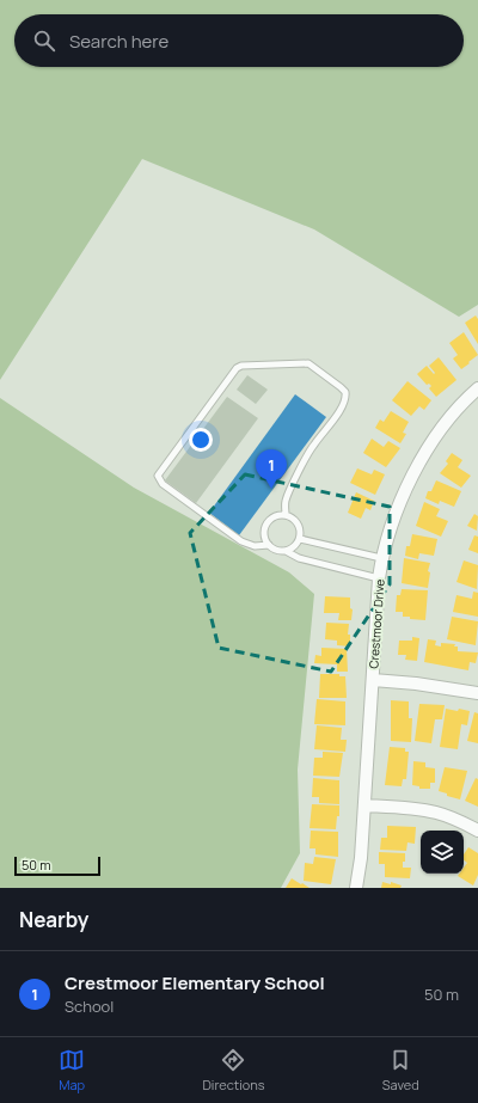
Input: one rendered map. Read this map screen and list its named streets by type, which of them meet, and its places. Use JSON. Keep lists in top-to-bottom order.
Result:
{
  "streets": {
    "street": ["Crestmoor Drive"]
  },
  "scale_bar": "50 m",
  "page": {
    "search": "Search here",
    "pins": "1",
    "scale": "50 m",
    "heading": "Nearby",
    "list": [
      {
        "mark": "1",
        "name": "Crestmoor Elementary School",
        "note": "School",
        "value": "50 m"
      }
    ],
    "nav": ["Map", "Directions", "Saved"]
  }
}
